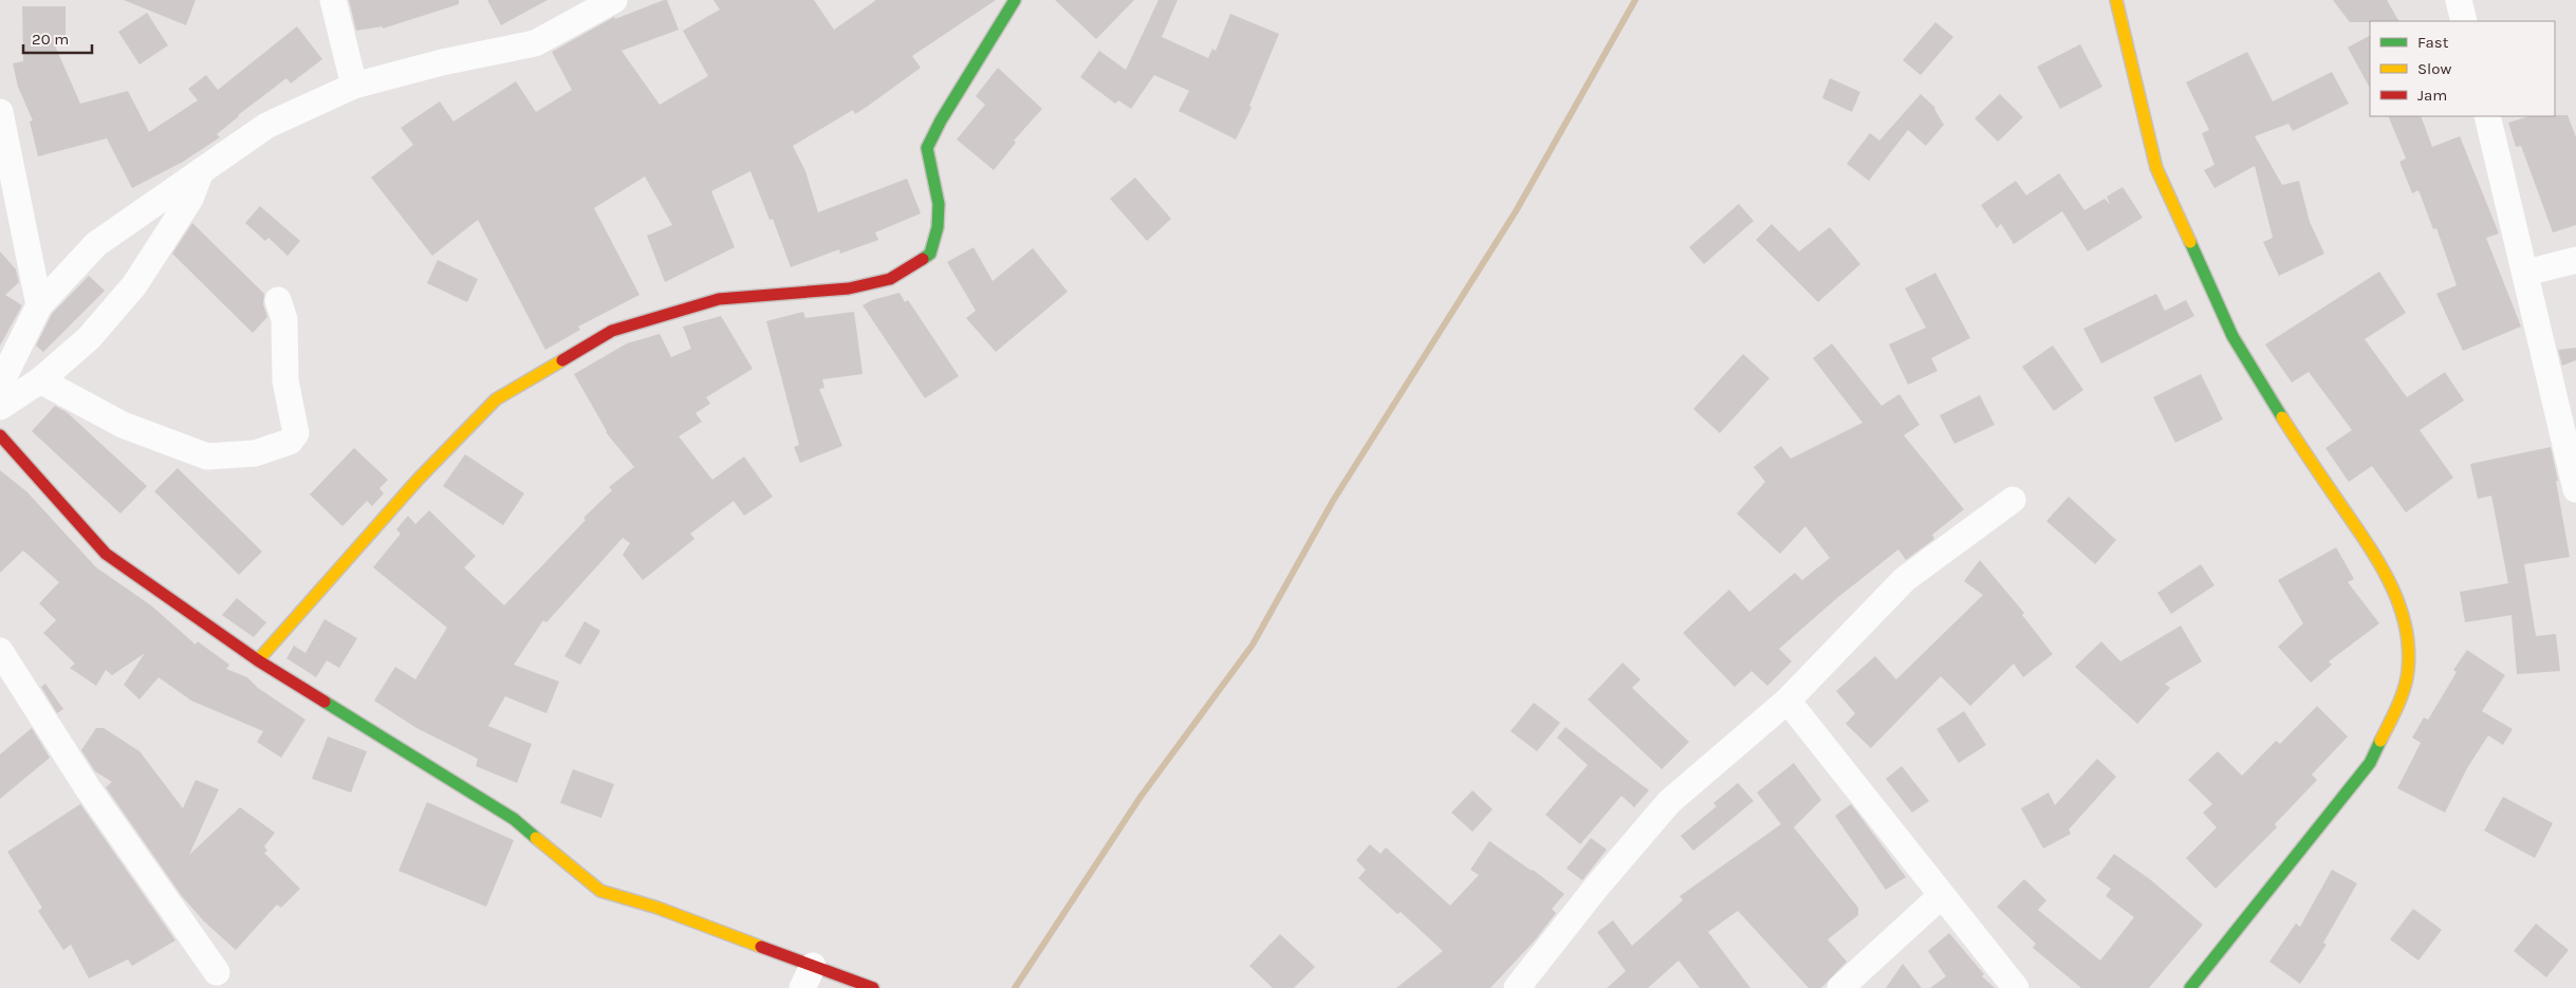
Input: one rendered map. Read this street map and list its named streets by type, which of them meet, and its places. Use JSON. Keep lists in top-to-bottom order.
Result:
{
  "legend": ["Fast", "Slow", "Jam"],
  "scale_bar": "20 m"
}
